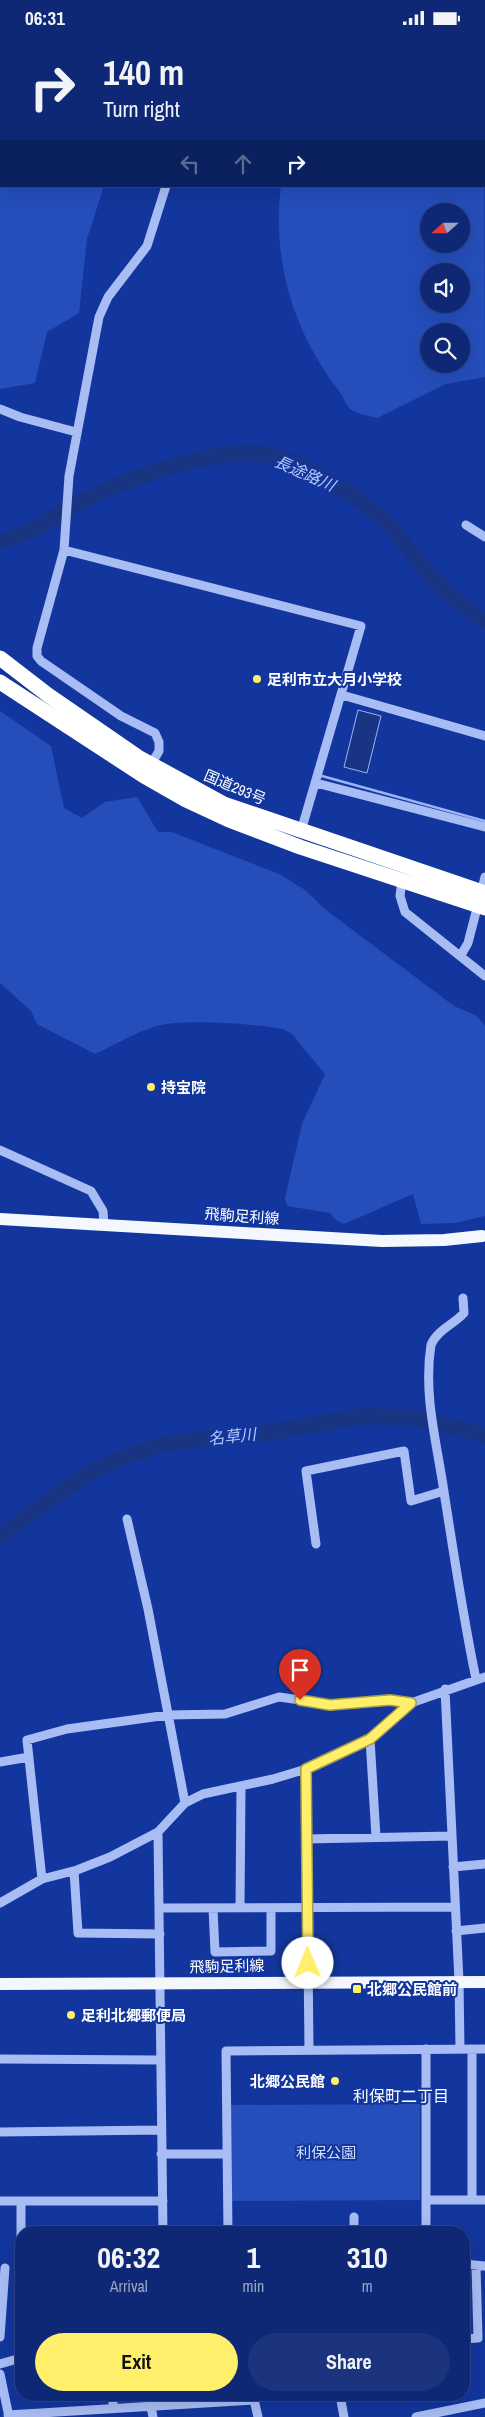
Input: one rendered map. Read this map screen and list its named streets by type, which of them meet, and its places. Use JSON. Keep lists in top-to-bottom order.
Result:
{
  "streets": {
    "highway": ["国道293号"],
    "main road": ["飛駒足利線"]
  },
  "districts": ["利保町二丁目"],
  "water": ["長途路川", "名草川"],
  "parks": ["利保公園"],
  "places": {
    "other": [
      "足利市立大月小学校",
      "持宝院",
      "足利北郷郵便局",
      "北郷公民館"
    ],
    "transit": ["北郷公民館前"]
  },
  "north": "left",
  "page": {
    "status": "06:31",
    "turn": ["140 m", "Turn right"],
    "eta": [
      "06:32",
      "Arrival",
      "1",
      "min",
      "310",
      "m"
    ],
    "buttons": ["Exit", "Share"]
  }
}
